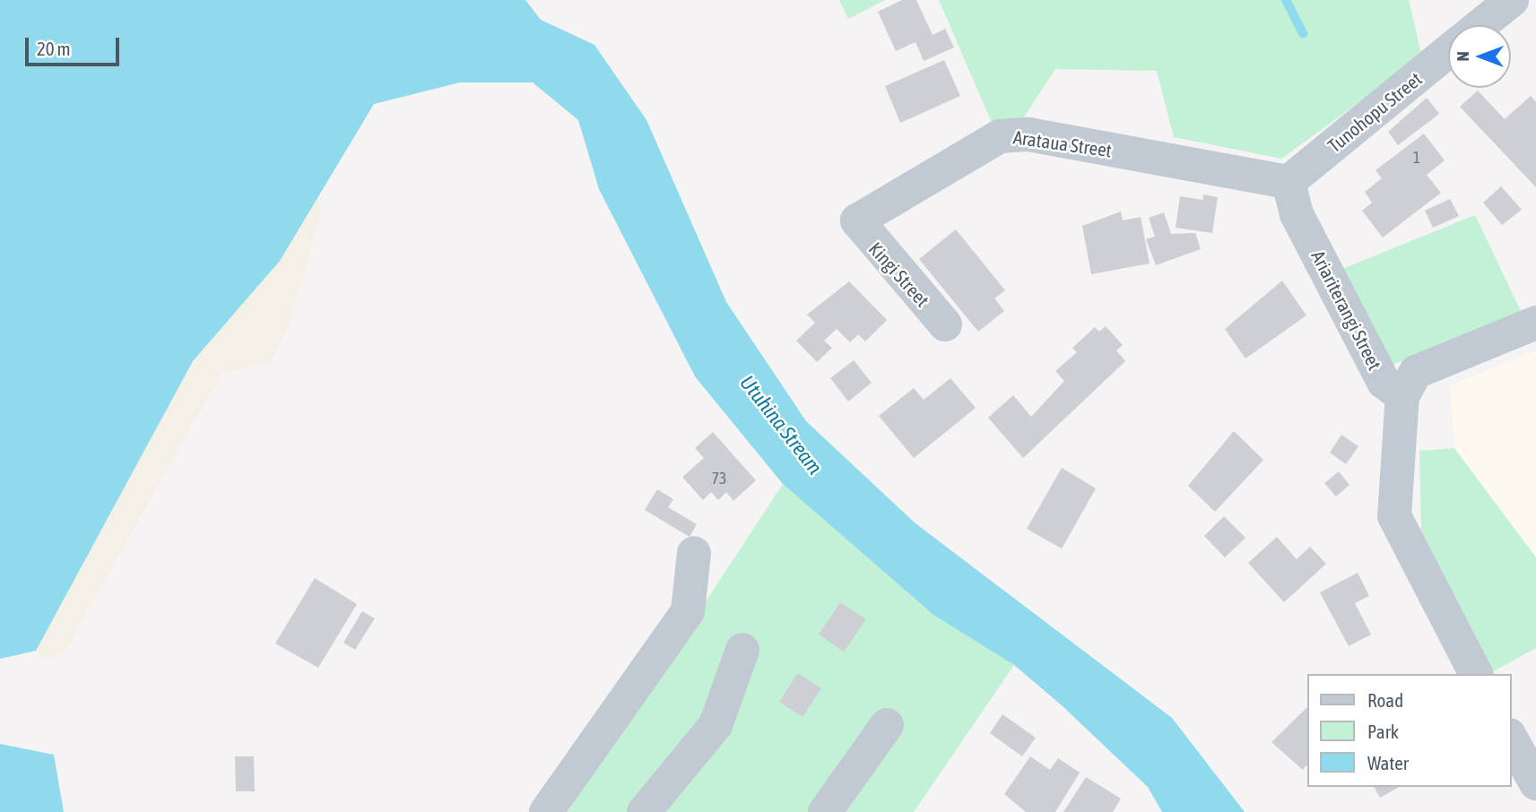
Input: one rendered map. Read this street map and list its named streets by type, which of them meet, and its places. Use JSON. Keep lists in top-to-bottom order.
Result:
{
  "streets": {
    "street": [
      "Tunohopu Street",
      "Arataua Street",
      "Kingi Street",
      "Ariariterangi Street"
    ]
  },
  "crossings": [
    ["Tunohopu Street", "Arataua Street"],
    ["Tunohopu Street", "Ariariterangi Street"],
    ["Arataua Street", "Kingi Street"],
    ["Arataua Street", "Ariariterangi Street"]
  ],
  "water": ["Utuhina Stream"],
  "house_numbers": ["1", "73"],
  "legend": ["Road", "Park", "Water"],
  "scale_bar": "20 m",
  "north": "left"
}
